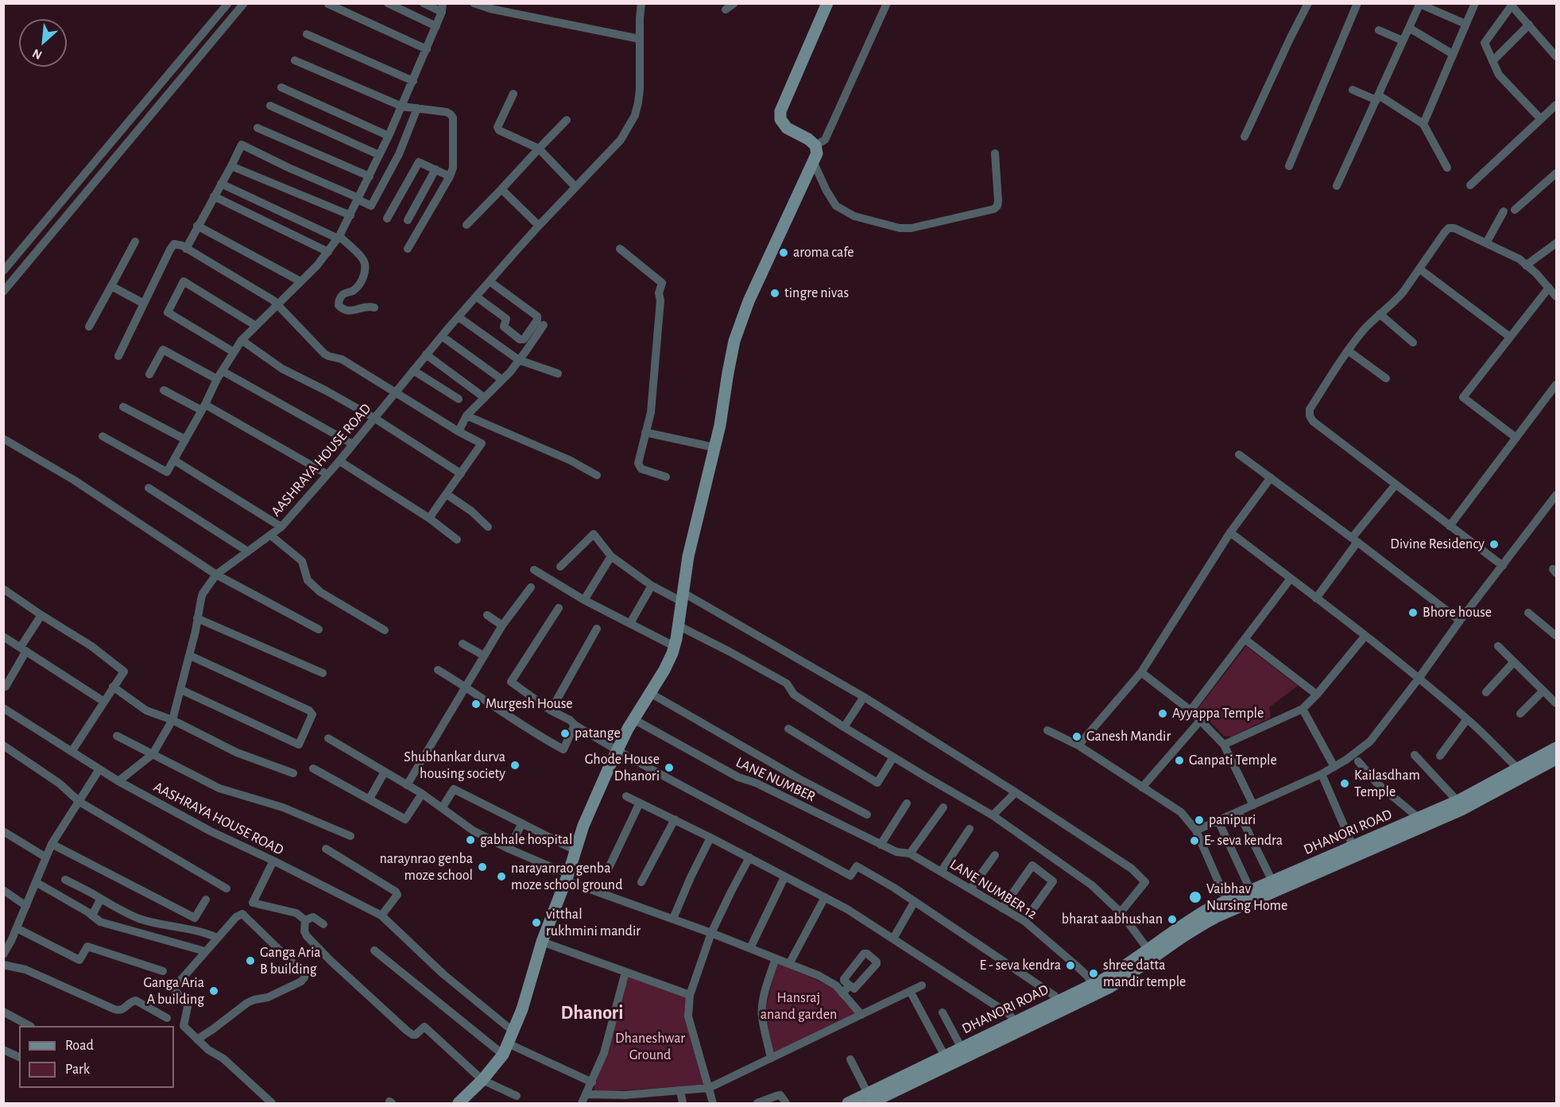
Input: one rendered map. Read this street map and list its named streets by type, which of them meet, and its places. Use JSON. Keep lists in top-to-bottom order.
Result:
{
  "streets": {
    "main road": ["DHANORI ROAD"],
    "street": ["AASHRAYA HOUSE ROAD", "LANE NUMBER", "LANE NUMBER 12"]
  },
  "crossings": [
    ["LANE NUMBER", "LANE NUMBER 12"],
    ["DHANORI ROAD", "LANE NUMBER 12"]
  ],
  "districts": ["Dhanori"],
  "parks": ["Hansraj anand garden", "Dhaneshwar Ground"],
  "places": [
    "aroma cafe",
    "tingre nivas",
    "Divine Residency",
    "Bhore house",
    "Murgesh House",
    "Ayyappa Temple",
    "patange",
    "Ganesh Mandir",
    "Ganpati Temple",
    "Shubhankar durva housing society",
    "Ghode House Dhanori",
    "Kailasdham Temple",
    "panipuri",
    "gabhale hospital",
    "E- seva kendra",
    "naraynrao genba moze school",
    "narayanrao genba moze school ground",
    "Vaibhav Nursing Home",
    "bharat aabhushan",
    "vitthal rukhmini mandir",
    "Ganga Aria B building",
    "E - seva kendra",
    "shree datta mandir temple",
    "Ganga Aria A building"
  ],
  "legend": ["Road", "Park"],
  "north": "bottom left"
}
